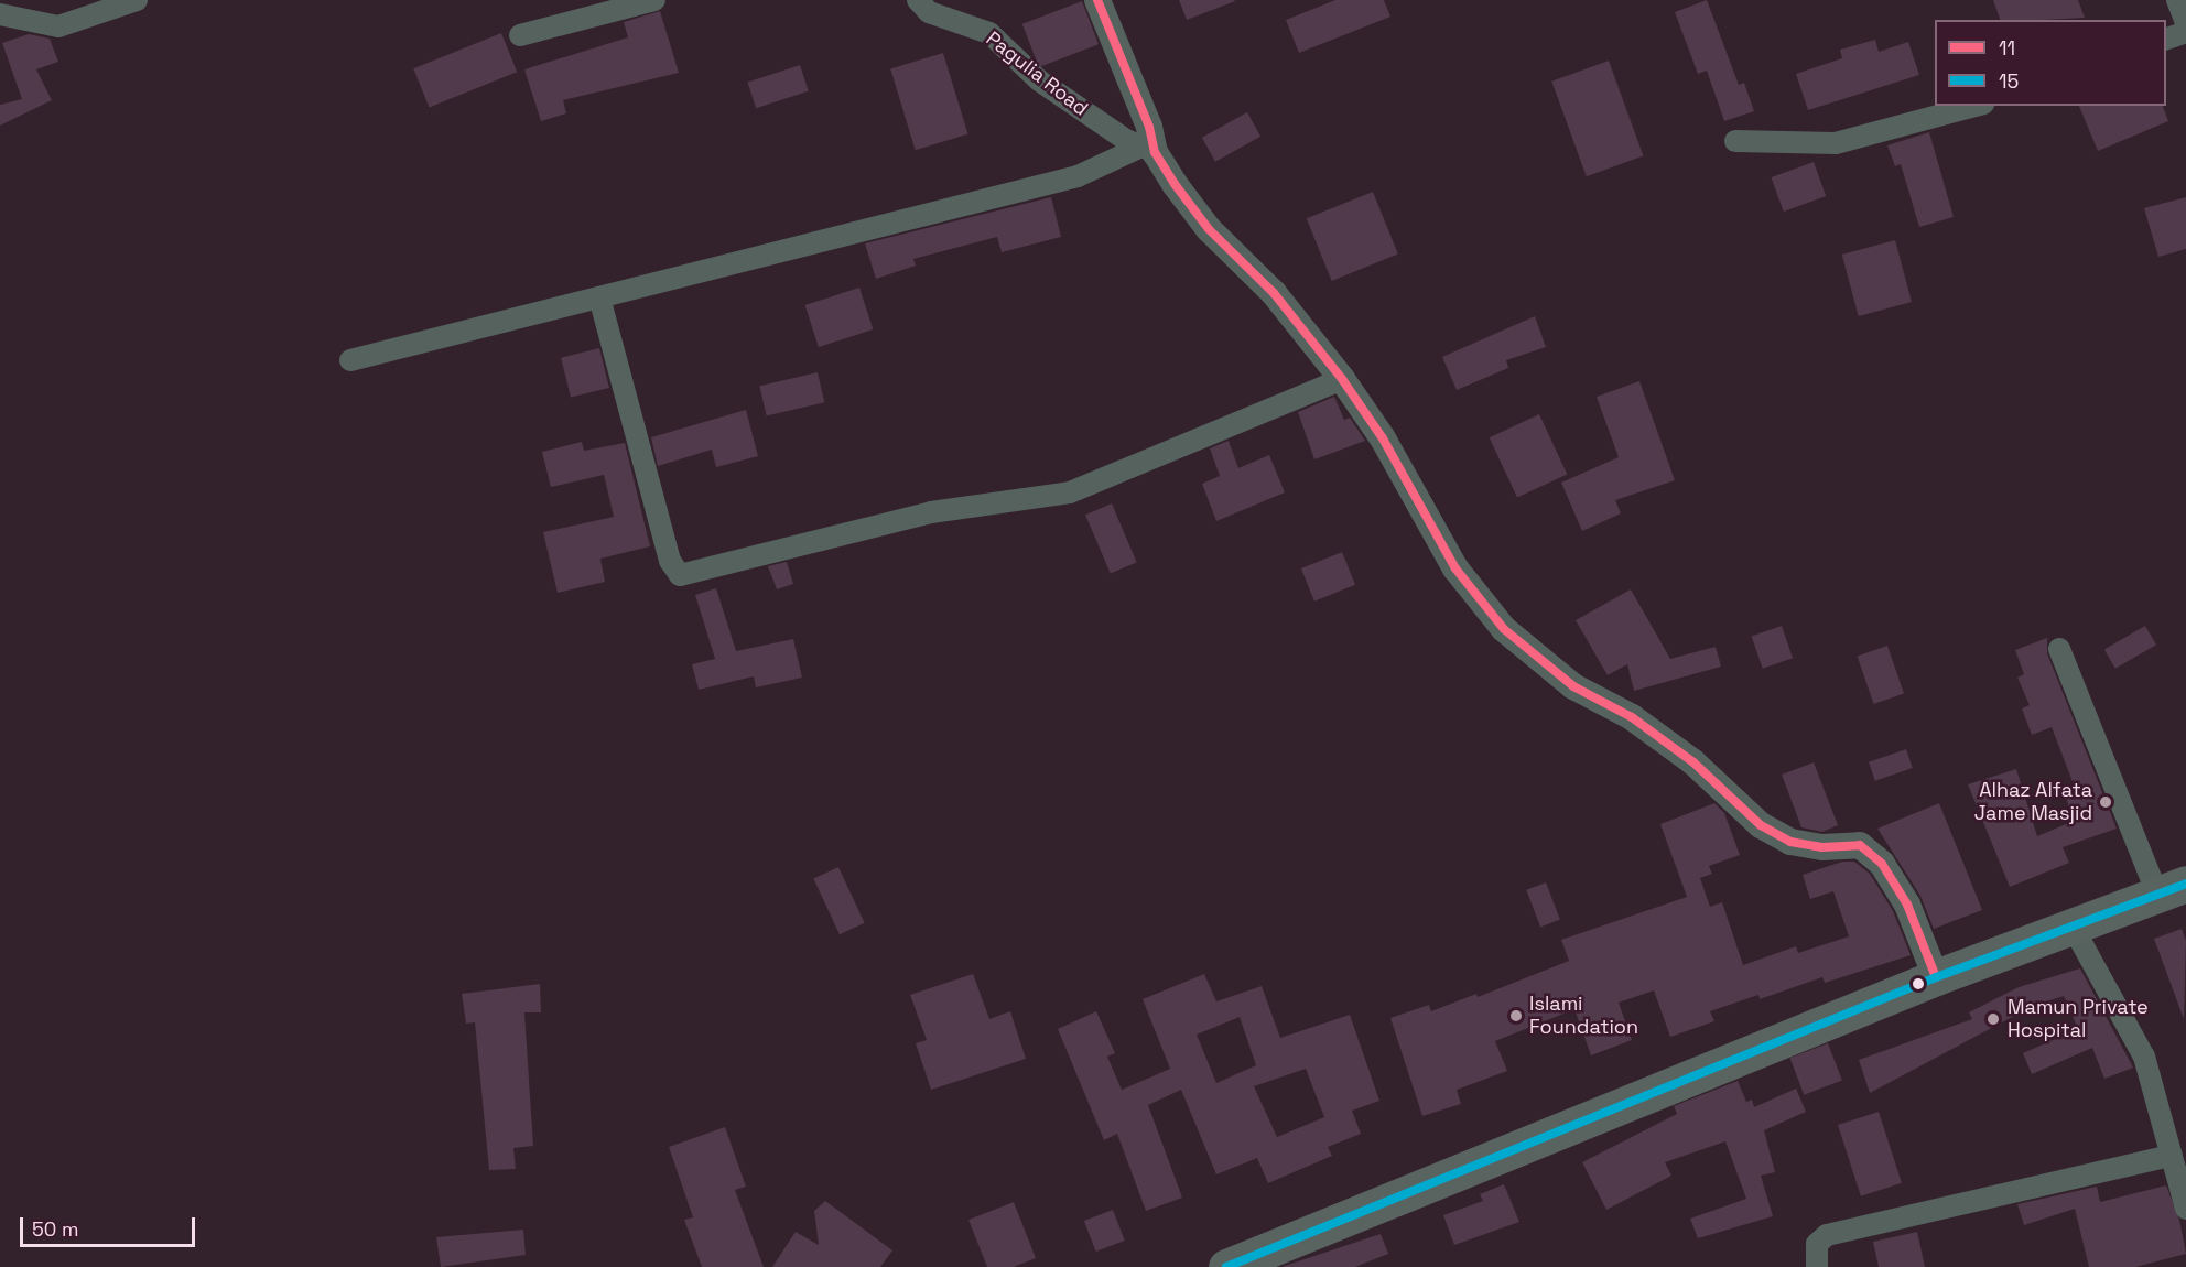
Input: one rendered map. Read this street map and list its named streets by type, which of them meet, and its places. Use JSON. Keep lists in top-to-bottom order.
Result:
{
  "streets": {
    "street": ["Pagulia Road"]
  },
  "places": ["Alhaz Alfata Jame Masjid", "Islami Foundation", "Mamun Private Hospital"],
  "lines": ["transit line 11", "transit line 15"],
  "legend": ["11", "15"],
  "scale_bar": "50 m"
}
